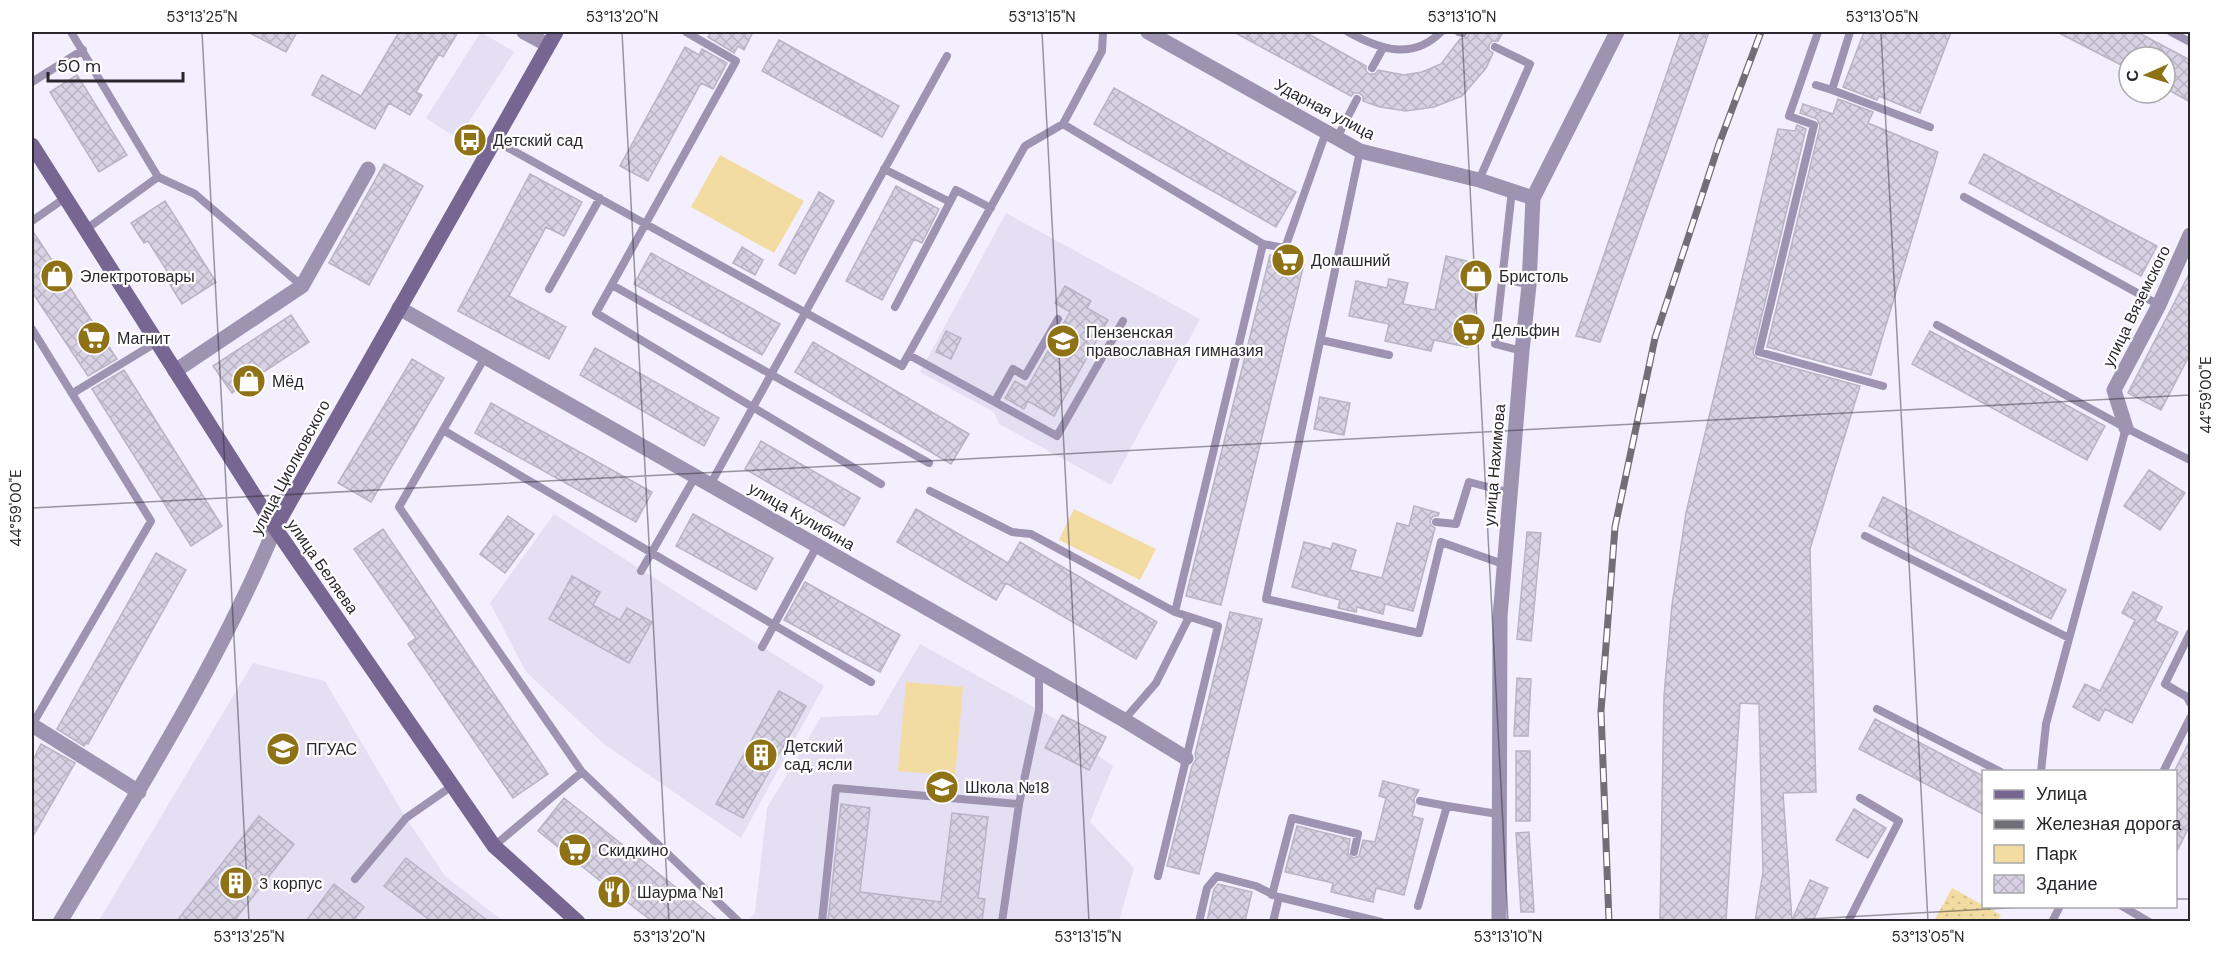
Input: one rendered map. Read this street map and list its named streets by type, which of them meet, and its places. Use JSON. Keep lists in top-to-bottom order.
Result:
{
  "streets": {
    "main road": ["улица Циолковского", "улица Беляева"],
    "street": [
      "Ударная улица",
      "улица Вяземского",
      "улица Нахимова",
      "улица Кулибина"
    ]
  },
  "crossings": [
    ["Ударная улица", "улица Нахимова"],
    ["улица Циолковского", "улица Кулибина"],
    ["улица Циолковского", "улица Беляева"]
  ],
  "places": {
    "bus stop": ["Детский сад"],
    "supermarket": [
      "Домашний",
      "Дельфин",
      "Магнит",
      "Скидкино"
    ],
    "shop": ["Электротовары", "Бристоль", "Мёд"],
    "school or university": ["Пензенская православная гимназия", "ПГУАС", "Школа №18"],
    "building": ["Детский сад, ясли", "3 корпус"],
    "restaurant": ["Шаурма №1"]
  },
  "legend": [
    "Улица",
    "Железная дорога",
    "Парк",
    "Здание"
  ],
  "scale_bar": "50 m",
  "north": "left",
  "coordinates": [
    "53°13'25\"N",
    "53°13'20\"N",
    "53°13'15\"N",
    "53°13'10\"N",
    "53°13'05\"N",
    "44°59'00\"E"
  ]
}
